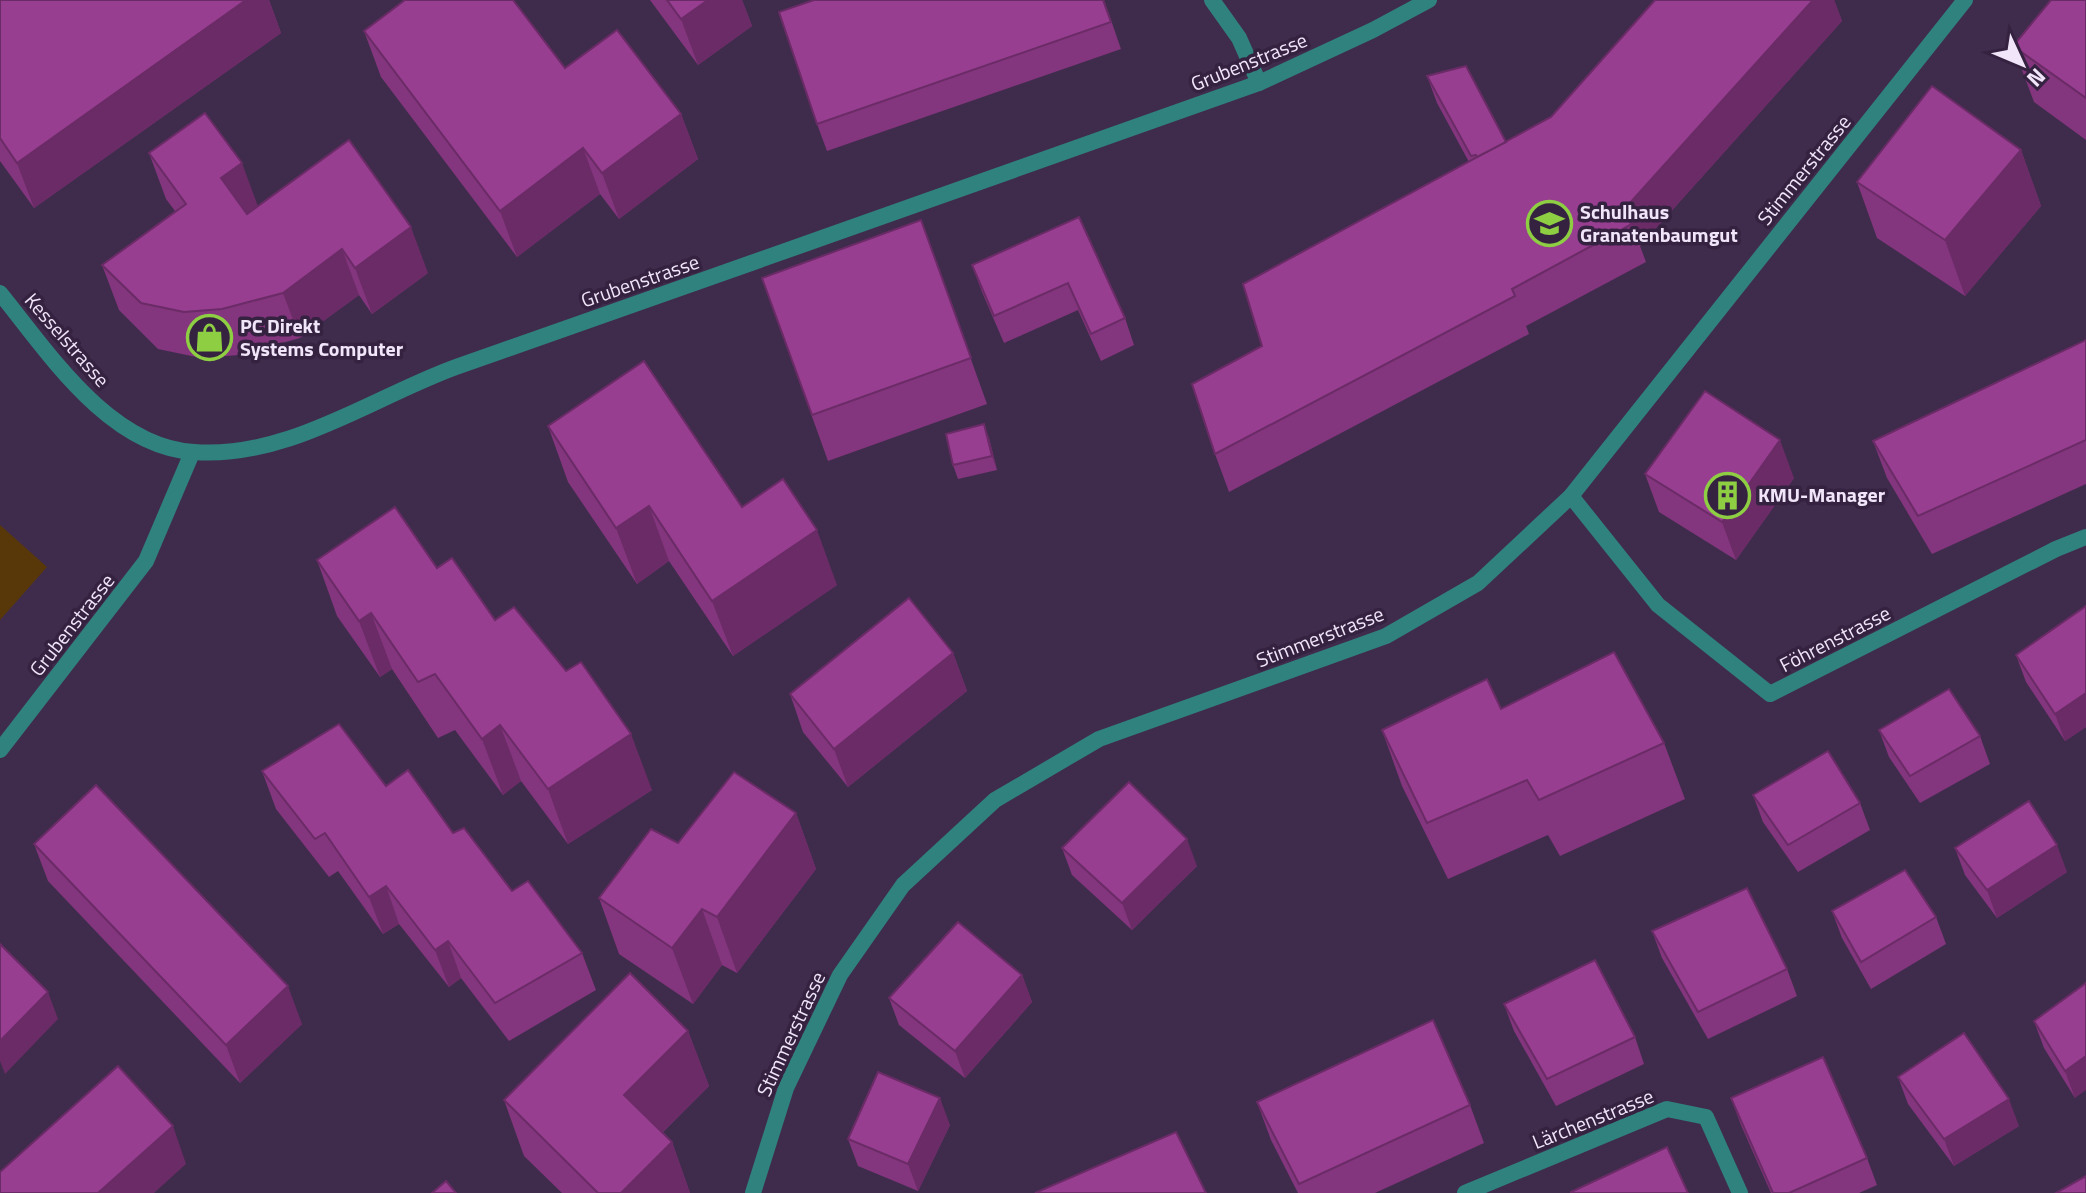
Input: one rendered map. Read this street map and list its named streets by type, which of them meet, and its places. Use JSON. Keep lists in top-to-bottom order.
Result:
{
  "streets": {
    "street": [
      "Grubenstrasse",
      "Stimmerstrasse",
      "Kesselstrasse",
      "Föhrenstrasse",
      "Lärchenstrasse"
    ]
  },
  "crossings": [
    ["Grubenstrasse", "Kesselstrasse"],
    ["Stimmerstrasse", "Föhrenstrasse"]
  ],
  "places": {
    "school or university": ["Schulhaus Granatenbaumgut"],
    "shop": ["PC Direkt Systems Computer"],
    "building": ["KMU-Manager"]
  },
  "north": "bottom right"
}
